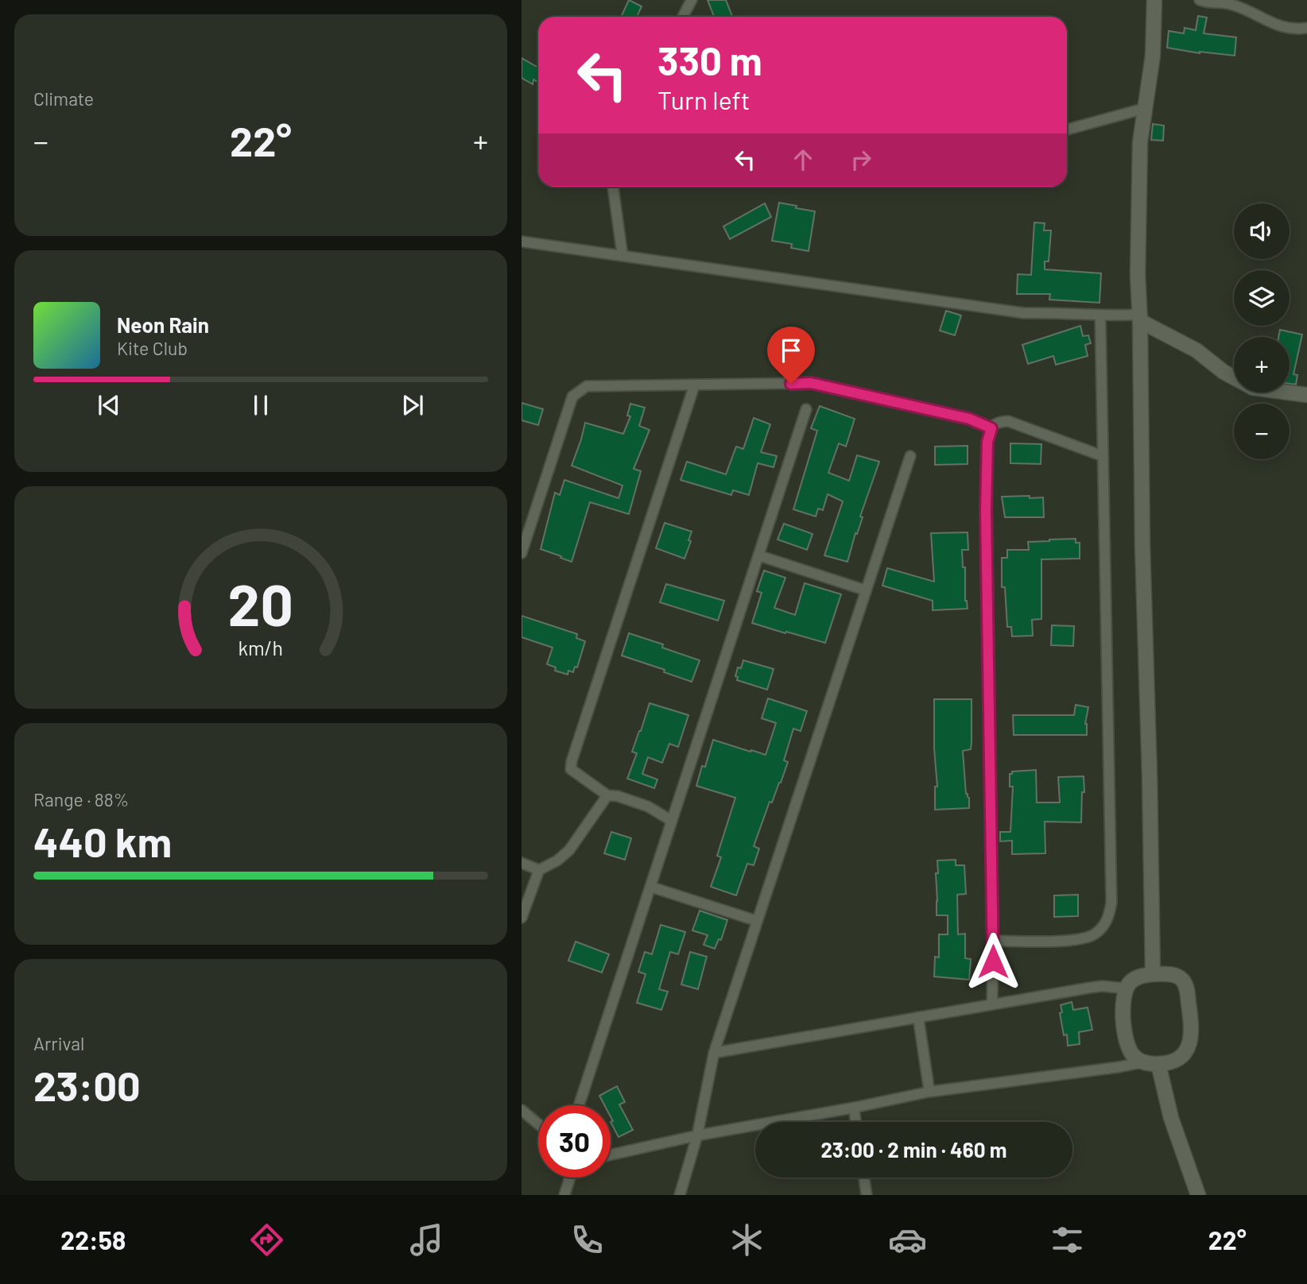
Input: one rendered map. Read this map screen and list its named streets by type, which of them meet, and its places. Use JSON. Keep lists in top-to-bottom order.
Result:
{
  "page": {
    "tile": [
      "Climate",
      ["Range · 88%", "440 km"],
      ["Arrival", "23:00"]
    ],
    "turn": ["330 m", "Turn left"],
    "heat": ["−", "22°", "+"],
    "map_buttons": ["+", "−"],
    "song": ["Neon Rain", "Kite Club"],
    "limit": "30",
    "trip": "23:00 · 2 min · 460 m",
    "tabs": ["22:58", "22°"],
    "gauge": ["20", "km/h"]
  }
}
